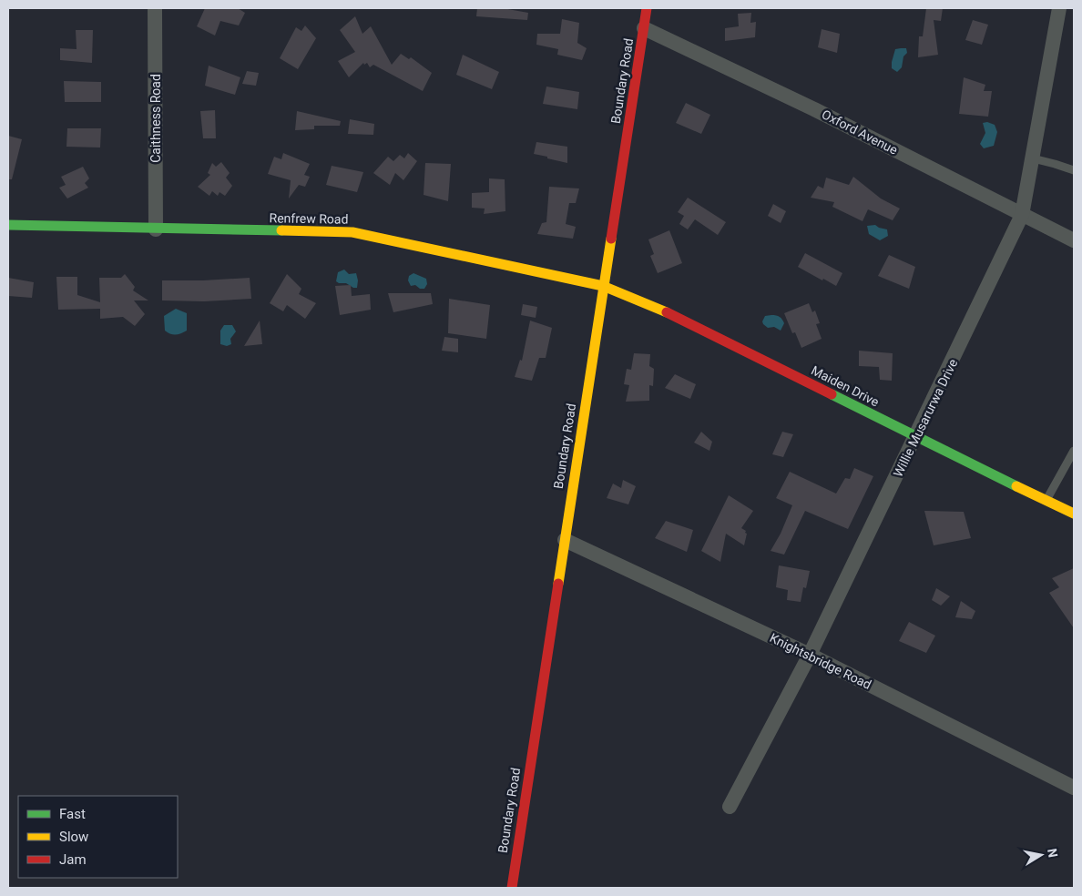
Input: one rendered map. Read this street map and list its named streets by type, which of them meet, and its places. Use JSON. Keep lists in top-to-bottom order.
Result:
{
  "streets": {
    "street": [
      "Boundary Road",
      "Caithness Road",
      "Oxford Avenue",
      "Renfrew Road",
      "Maiden Drive",
      "Willie Musarurwa Drive",
      "Knightsbridge Road"
    ]
  },
  "crossings": [
    ["Boundary Road", "Oxford Avenue"],
    ["Boundary Road", "Renfrew Road"],
    ["Boundary Road", "Maiden Drive"],
    ["Boundary Road", "Knightsbridge Road"],
    ["Caithness Road", "Renfrew Road"],
    ["Oxford Avenue", "Willie Musarurwa Drive"],
    ["Renfrew Road", "Maiden Drive"],
    ["Maiden Drive", "Willie Musarurwa Drive"],
    ["Willie Musarurwa Drive", "Knightsbridge Road"]
  ],
  "legend": ["Fast", "Slow", "Jam"],
  "north": "right"
}
